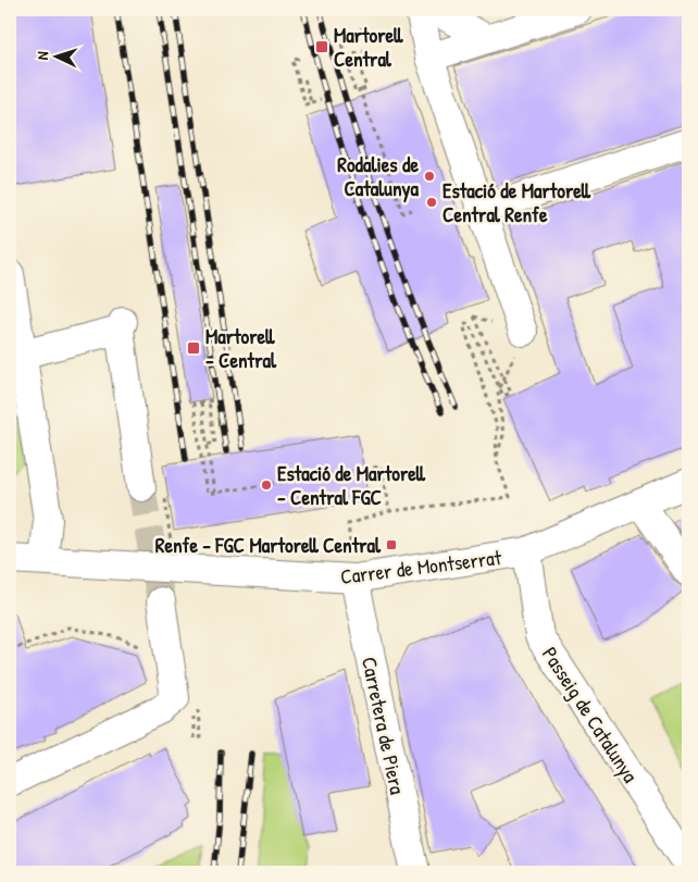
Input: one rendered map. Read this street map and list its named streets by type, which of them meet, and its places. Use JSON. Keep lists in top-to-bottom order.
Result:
{
  "streets": {
    "street": ["Carrer de Montserrat", "Passeig de Catalunya", "Carretera de Piera"]
  },
  "crossings": [
    ["Carrer de Montserrat", "Passeig de Catalunya"],
    ["Carrer de Montserrat", "Carretera de Piera"]
  ],
  "places": {
    "transit": ["Martorell Central", "Martorell - Central", "Renfe - FGC Martorell Central"],
    "other": ["Rodalies de Catalunya", "Estació de Martorell Central Renfe", "Estació de Martorell - Central FGC"]
  },
  "north": "left"
}
